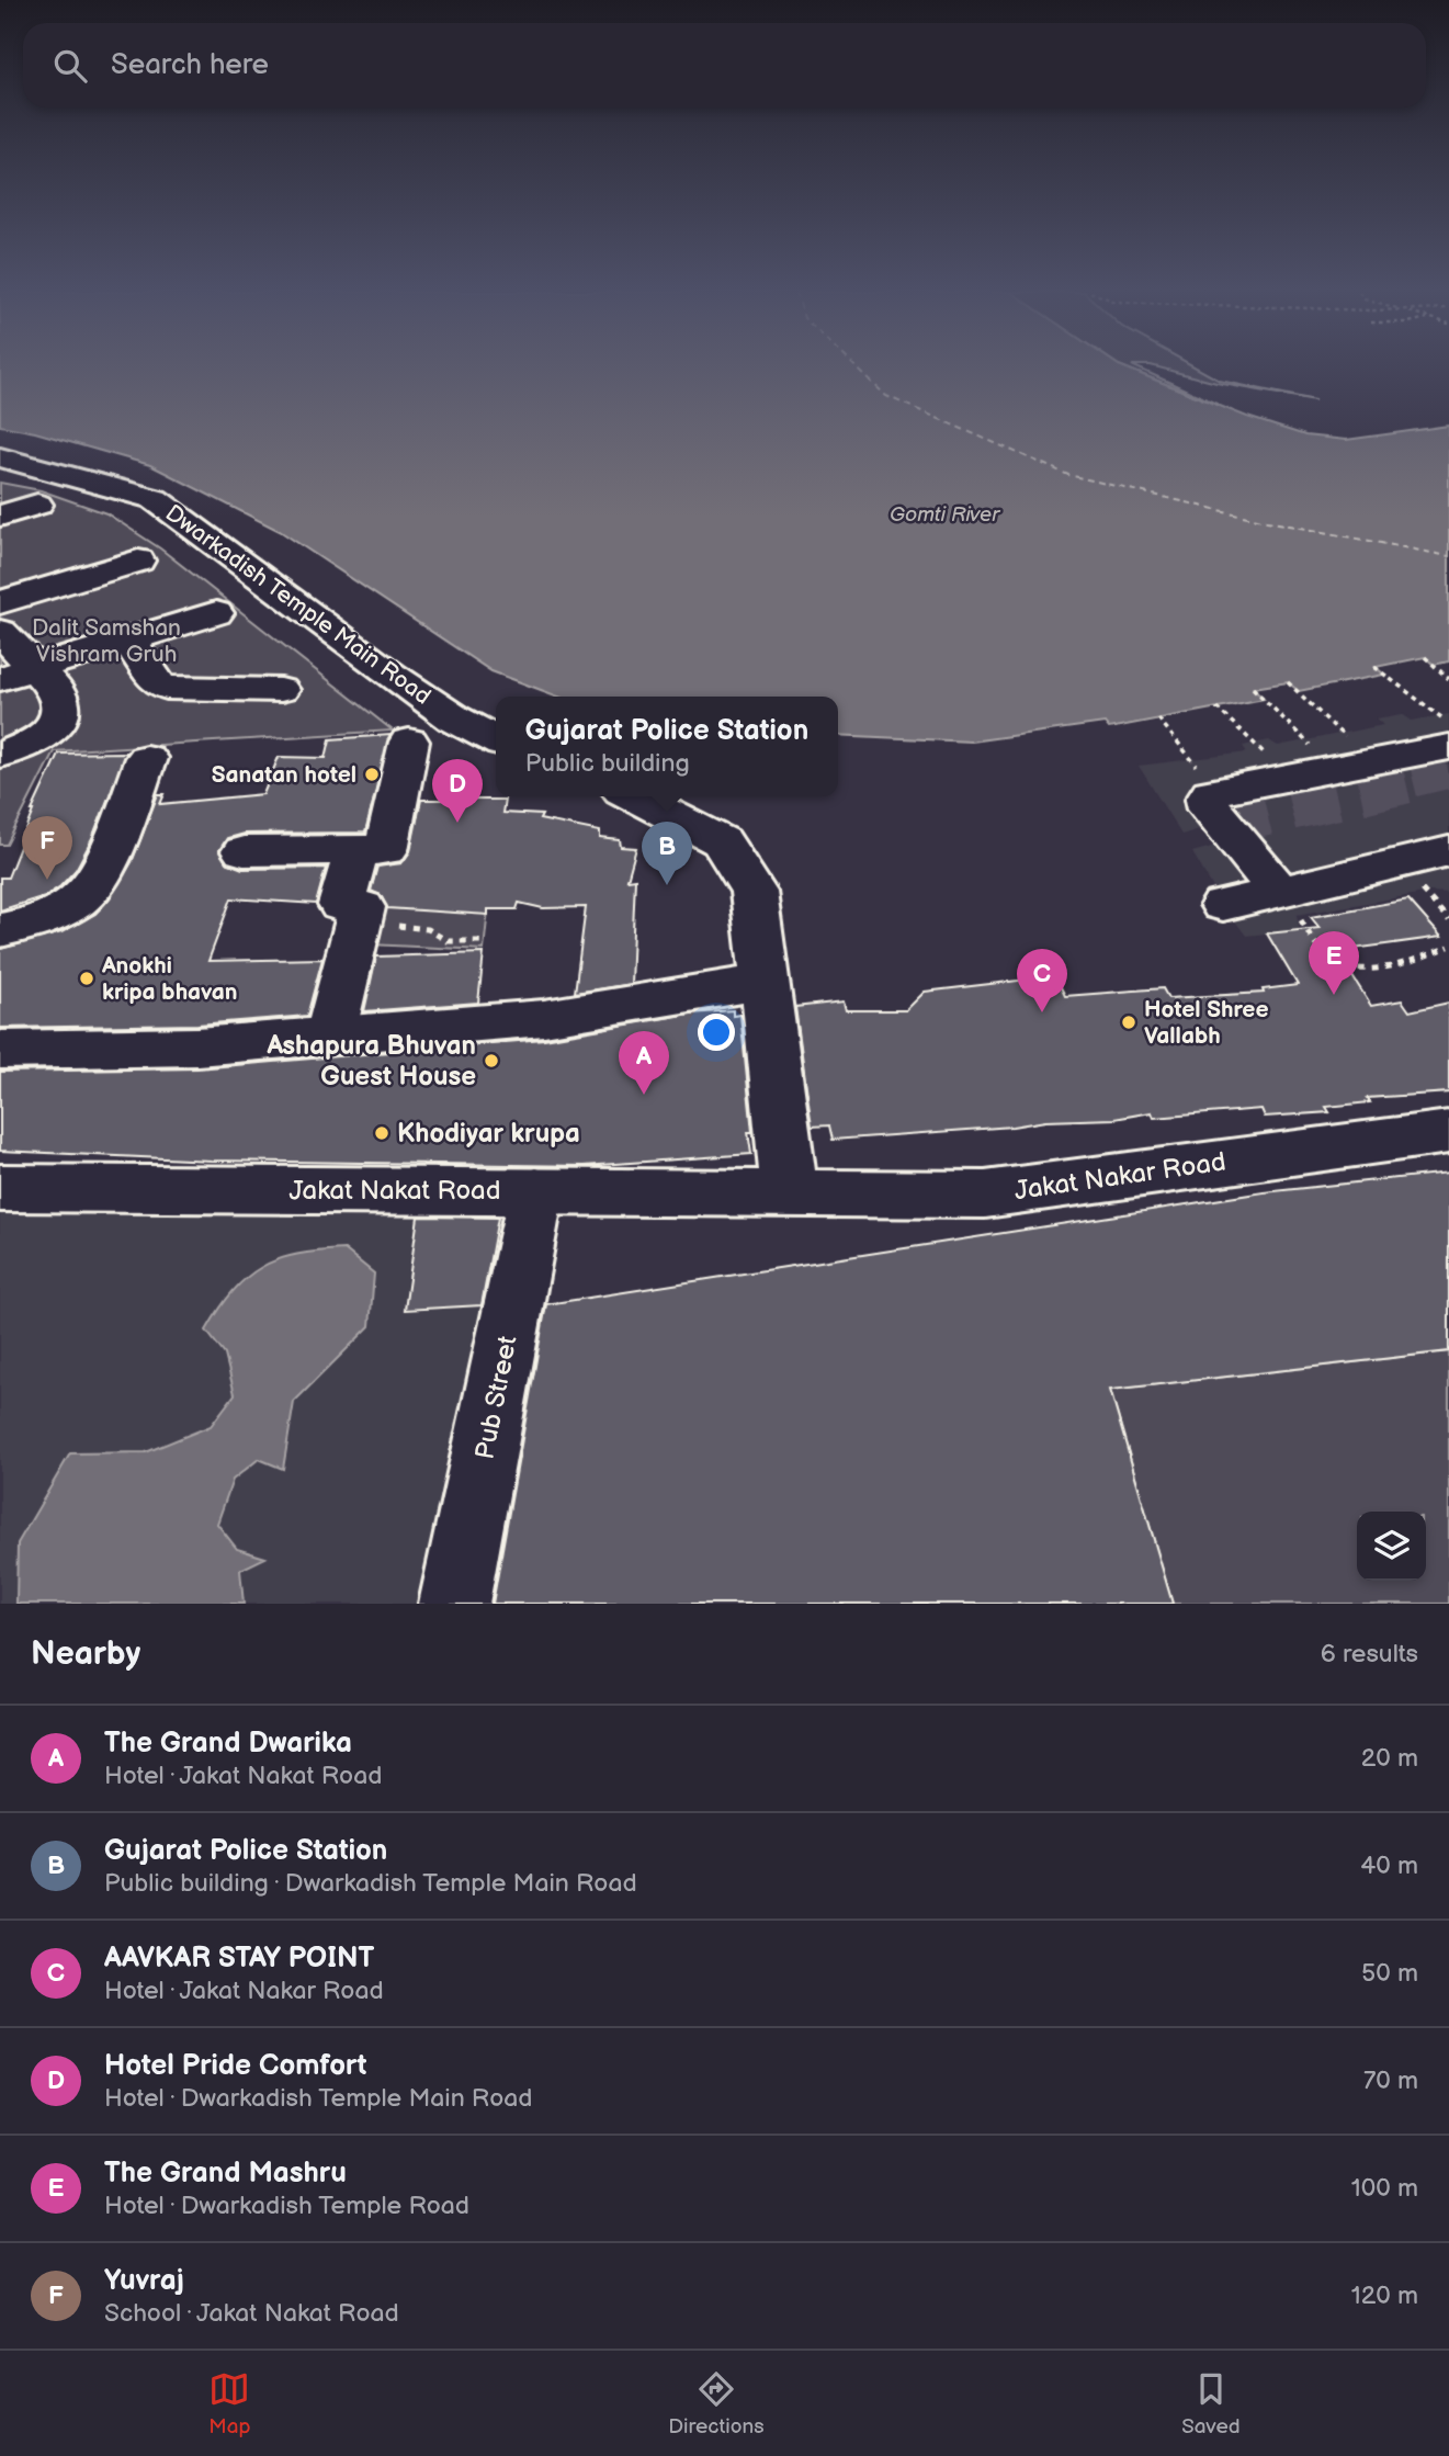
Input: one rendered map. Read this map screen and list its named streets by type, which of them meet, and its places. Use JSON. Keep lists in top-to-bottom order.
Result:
{
  "streets": {
    "main road": [
      "Dwarkadish Temple Main Road",
      "Jakat Nakar Road",
      "Jakat Nakat Road",
      "Pub Street"
    ]
  },
  "crossings": [
    ["Jakat Nakar Road", "Jakat Nakat Road"],
    ["Jakat Nakat Road", "Pub Street"]
  ],
  "water": ["Gomti River"],
  "parks": ["Dalit Samshan Vishram Gruh"],
  "places": [
    "Sanatan hotel",
    "Anokhi kripa bhavan",
    "Hotel Shree Vallabh",
    "Ashapura Bhuvan Guest House",
    "Khodiyar krupa"
  ],
  "page": {
    "search": "Search here",
    "popup": ["Gujarat Police Station", "Public building"],
    "pins": [
      "D",
      "F",
      "B",
      "E",
      "C",
      "A"
    ],
    "heading": ["Nearby", "6 results"],
    "list": [
      {
        "mark": "A",
        "name": "The Grand Dwarika",
        "note": "Hotel · Jakat Nakat Road",
        "value": "20 m"
      },
      {
        "mark": "B",
        "name": "Gujarat Police Station",
        "note": "Public building · Dwarkadish Temple Main Road",
        "value": "40 m"
      },
      {
        "mark": "C",
        "name": "AAVKAR STAY POINT",
        "note": "Hotel · Jakat Nakar Road",
        "value": "50 m"
      },
      {
        "mark": "D",
        "name": "Hotel Pride Comfort",
        "note": "Hotel · Dwarkadish Temple Main Road",
        "value": "70 m"
      },
      {
        "mark": "E",
        "name": "The Grand Mashru",
        "note": "Hotel · Dwarkadish Temple Road",
        "value": "100 m"
      },
      {
        "mark": "F",
        "name": "Yuvraj",
        "note": "School · Jakat Nakat Road",
        "value": "120 m"
      }
    ],
    "nav": ["Map", "Directions", "Saved"]
  }
}
